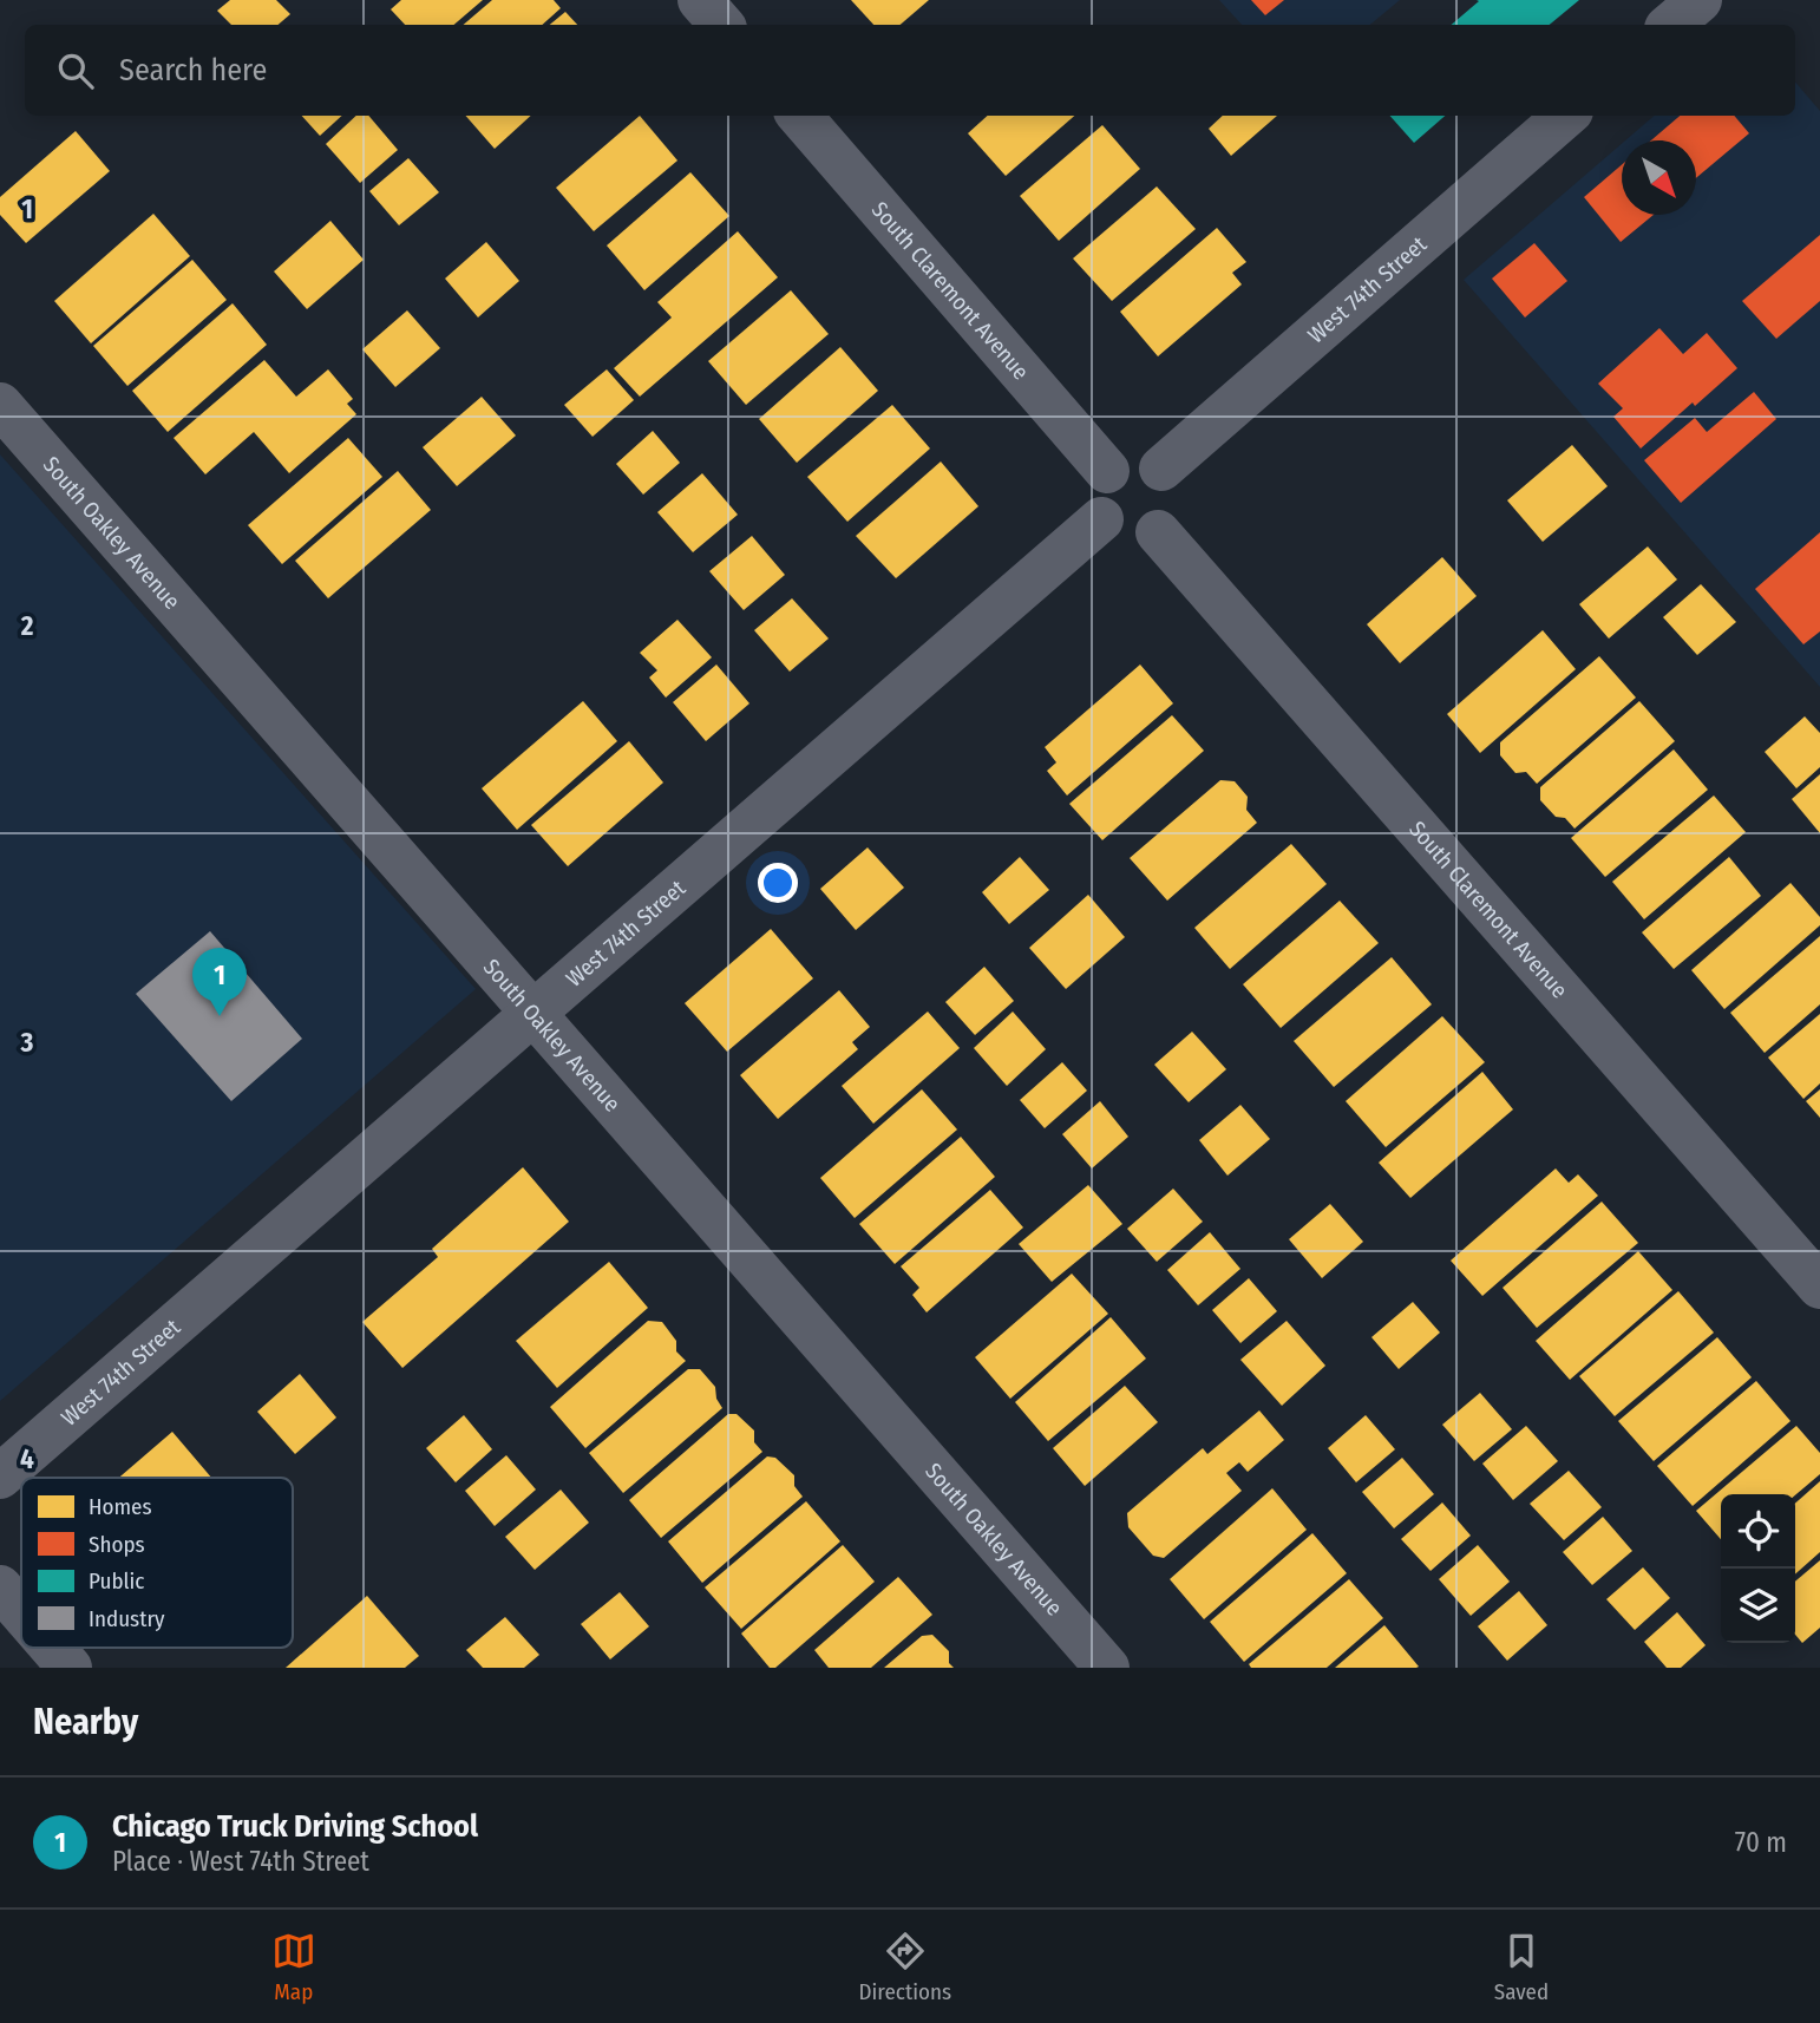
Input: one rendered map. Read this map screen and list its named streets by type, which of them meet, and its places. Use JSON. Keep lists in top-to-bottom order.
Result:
{
  "streets": {
    "street": ["West 74th Street", "South Claremont Avenue", "South Oakley Avenue"]
  },
  "crossings": [
    ["West 74th Street", "South Claremont Avenue"],
    ["West 74th Street", "South Oakley Avenue"]
  ],
  "legend": [
    "Homes",
    "Shops",
    "Public",
    "Industry"
  ],
  "north": "bottom right",
  "page": {
    "search": "Search here",
    "pins": "1",
    "heading": "Nearby",
    "list": [
      {
        "mark": "1",
        "name": "Chicago Truck Driving School",
        "note": "Place · West 74th Street",
        "value": "70 m"
      }
    ],
    "nav": ["Map", "Directions", "Saved"]
  },
  "grid": {
    "rows": [
      "1",
      "2",
      "3",
      "4"
    ]
  }
}
